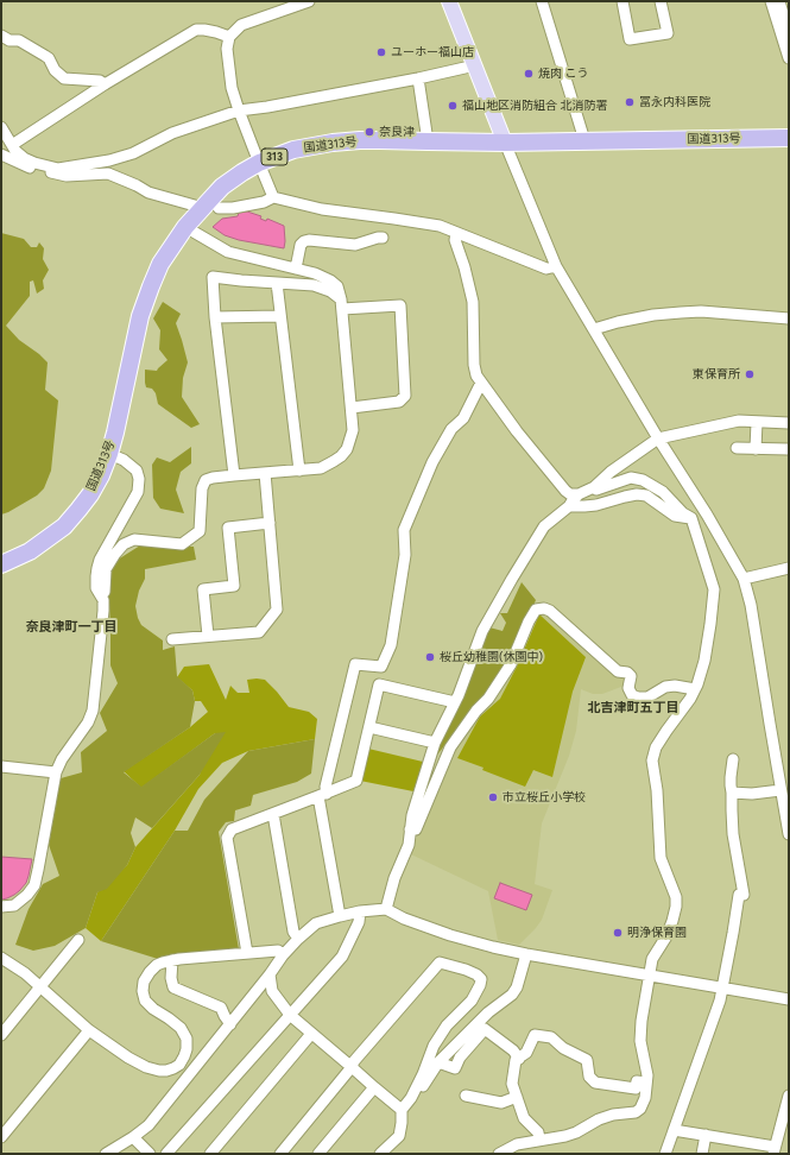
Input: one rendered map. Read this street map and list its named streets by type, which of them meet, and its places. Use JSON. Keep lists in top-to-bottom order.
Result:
{
  "streets": {
    "highway": ["国道313号", "313"]
  },
  "districts": ["奈良津町一丁目", "北吉津町五丁目"],
  "places": [
    "ユーホー福山店",
    "焼肉 こう",
    "冨永内科医院",
    "福山地区消防組合 北消防署",
    "奈良津",
    "東保育所",
    "桜丘幼稚園(休園中)",
    "市立桜丘小学校",
    "明浄保育園"
  ]
}
